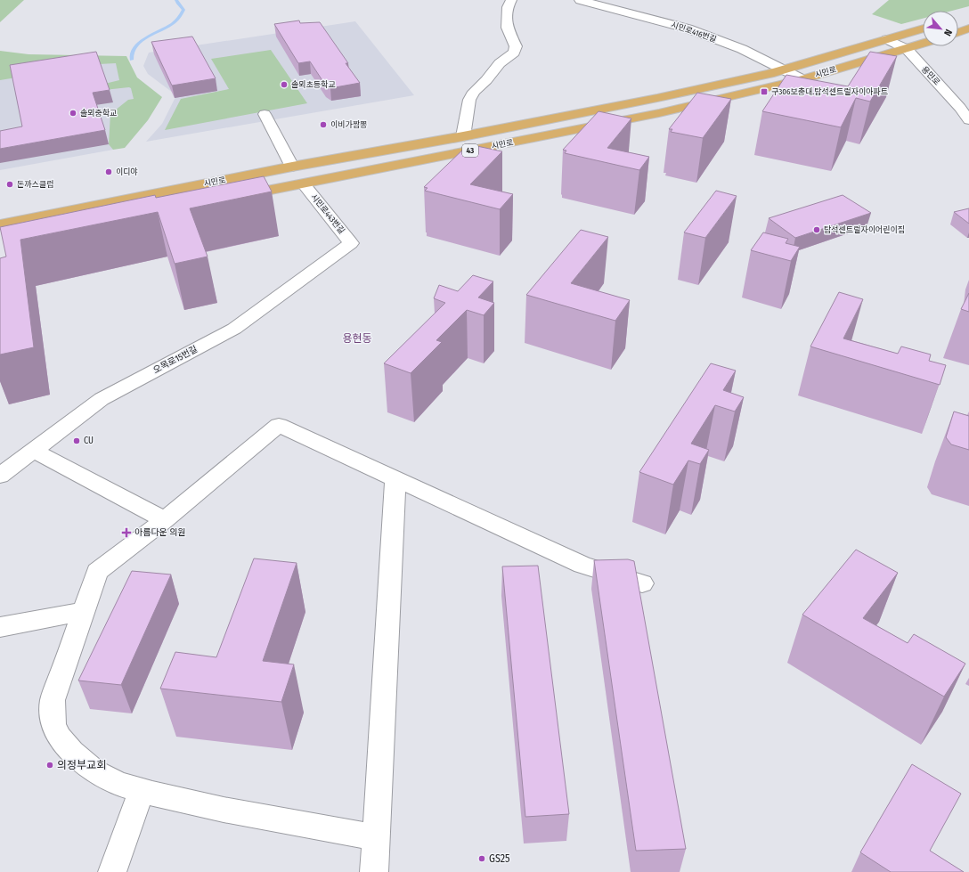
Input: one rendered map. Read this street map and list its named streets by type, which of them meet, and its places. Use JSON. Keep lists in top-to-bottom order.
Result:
{
  "streets": {
    "main road": ["시민로", "43"],
    "street": [
      "시민로416번길",
      "용민로",
      "시민로443번길",
      "오목로15번길"
    ]
  },
  "crossings": [
    ["시민로416번길", "시민로"],
    ["시민로", "용민로"],
    ["시민로", "시민로443번길"],
    ["시민로443번길", "오목로15번길"]
  ],
  "districts": ["용현동"],
  "places": {
    "other": [
      "솔뫼초등학교",
      "솔뫼중학교",
      "이비가짬뽕",
      "이디야",
      "돈까스클럽",
      "탑석센트럴자이어린이집",
      "CU",
      "의정부교회",
      "GS25"
    ],
    "transit": ["구306보충대.탑석센트럴자이아파트"],
    "health": ["아름다운 의원"]
  },
  "north": "bottom right"
}
